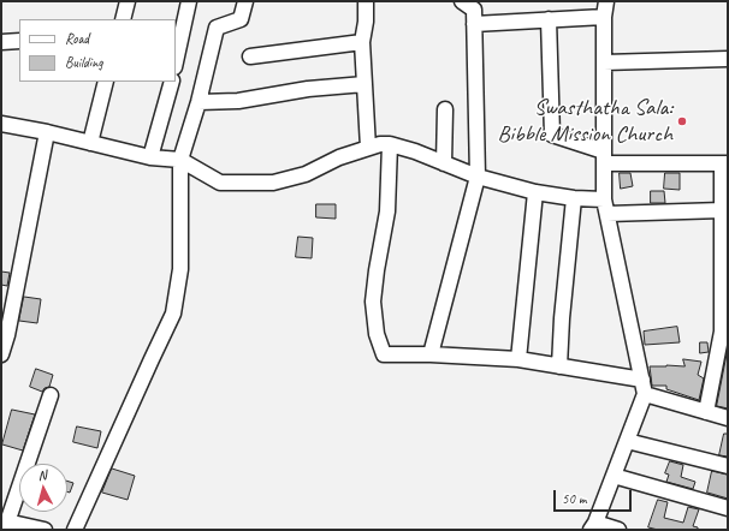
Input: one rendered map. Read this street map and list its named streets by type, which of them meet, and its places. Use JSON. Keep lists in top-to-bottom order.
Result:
{
  "places": ["Swasthatha Sala: Bibble Mission Church"],
  "legend": ["Road", "Building"],
  "scale_bar": "50 m",
  "north": "top"
}
